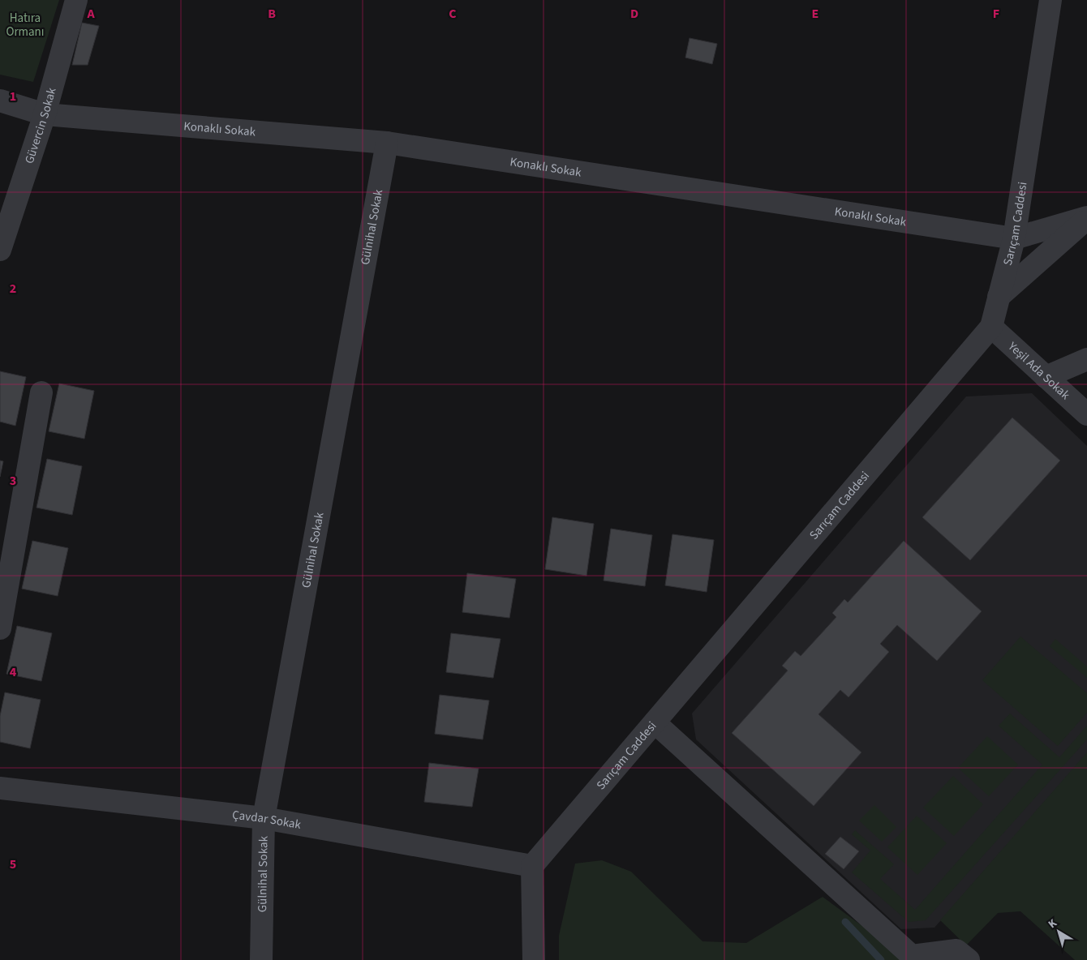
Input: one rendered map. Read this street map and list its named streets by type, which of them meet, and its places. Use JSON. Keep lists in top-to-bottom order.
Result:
{
  "streets": {
    "street": [
      "Güvercin Sokak",
      "Konaklı Sokak",
      "Sarıçam Caddesi",
      "Gülnihal Sokak",
      "Yeşil Ada Sokak",
      "Çavdar Sokak"
    ]
  },
  "crossings": [
    ["Güvercin Sokak", "Konaklı Sokak"],
    ["Konaklı Sokak", "Sarıçam Caddesi"],
    ["Konaklı Sokak", "Gülnihal Sokak"],
    ["Sarıçam Caddesi", "Yeşil Ada Sokak"],
    ["Sarıçam Caddesi", "Çavdar Sokak"],
    ["Gülnihal Sokak", "Çavdar Sokak"]
  ],
  "parks": ["Hatıra Ormanı"],
  "north": "top left",
  "grid": {
    "columns": [
      "A",
      "B",
      "C",
      "D",
      "E",
      "F"
    ],
    "rows": [
      "1",
      "2",
      "3",
      "4",
      "5"
    ]
  }
}
